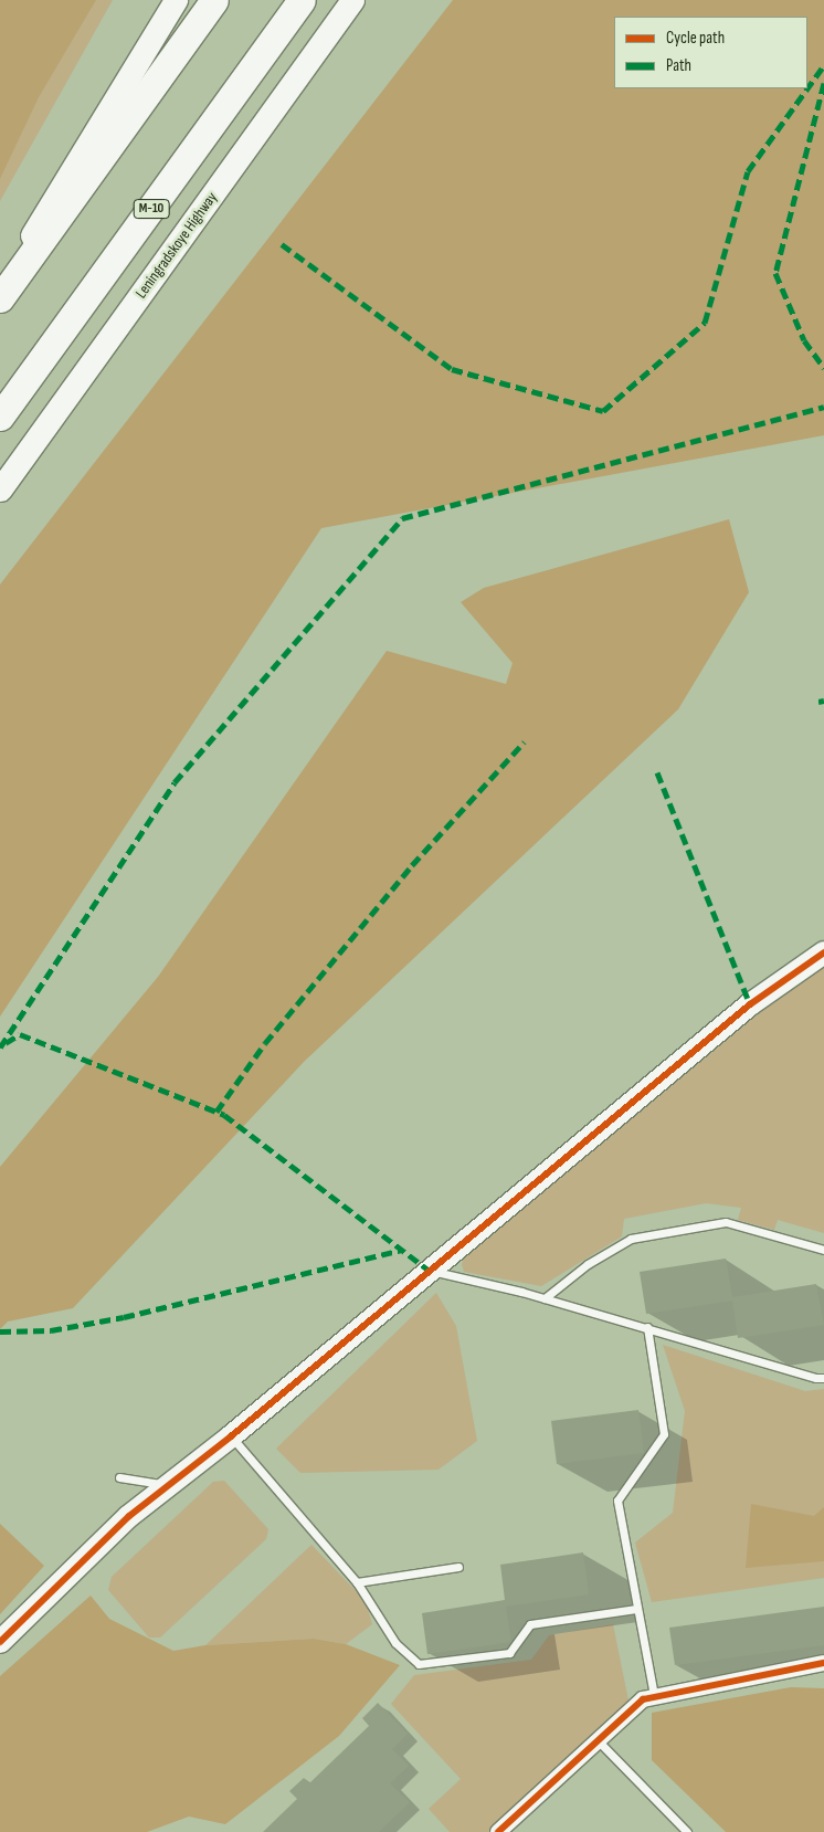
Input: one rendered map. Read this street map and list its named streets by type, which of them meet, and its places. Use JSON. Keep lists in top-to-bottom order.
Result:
{
  "streets": {
    "highway": ["М-10"],
    "main road": ["Leningradskoye Highway"]
  },
  "legend": ["Cycle path", "Path"]
}
